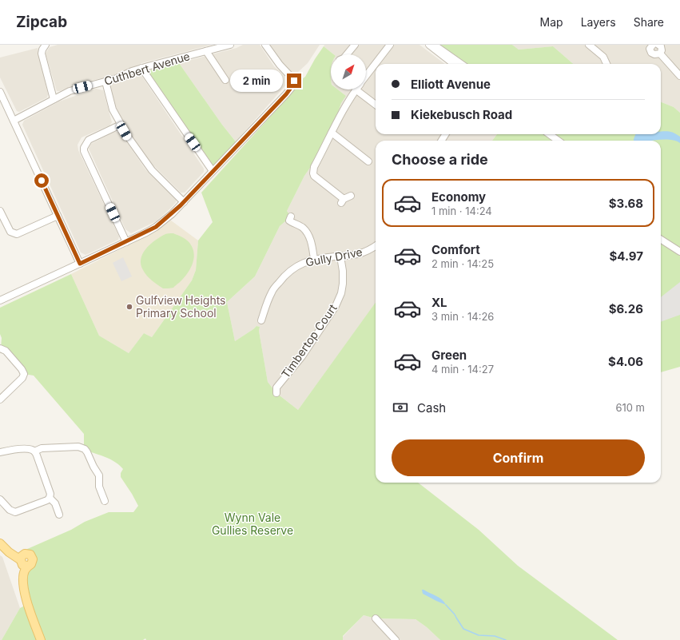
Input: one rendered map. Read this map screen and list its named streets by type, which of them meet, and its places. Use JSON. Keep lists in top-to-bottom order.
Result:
{
  "streets": {
    "street": ["Cuthbert Avenue", "Gully Drive", "Timbertop Court"]
  },
  "crossings": [
    ["Gully Drive", "Timbertop Court"]
  ],
  "parks": ["Wynn Vale Gullies Reserve"],
  "places": ["Gulfview Heights Primary School"],
  "north": "top right",
  "page": {
    "header": "Zipcab",
    "nav": ["Map", "Layers", "Share"],
    "banner": ["Elliott Avenue", "Kiekebusch Road"],
    "bubble": "2 min",
    "heading": "Choose a ride",
    "list": [
      {
        "name": "Economy",
        "note": "1 min · 14:24",
        "value": "$3.68"
      },
      {
        "name": "Comfort",
        "note": "2 min · 14:25",
        "value": "$4.97"
      },
      {
        "name": "XL",
        "note": "3 min · 14:26",
        "value": "$6.26"
      },
      {
        "name": "Green",
        "note": "4 min · 14:27",
        "value": "$4.06"
      }
    ],
    "pay": ["Cash", "610 m"],
    "buttons": "Confirm"
  }
}
